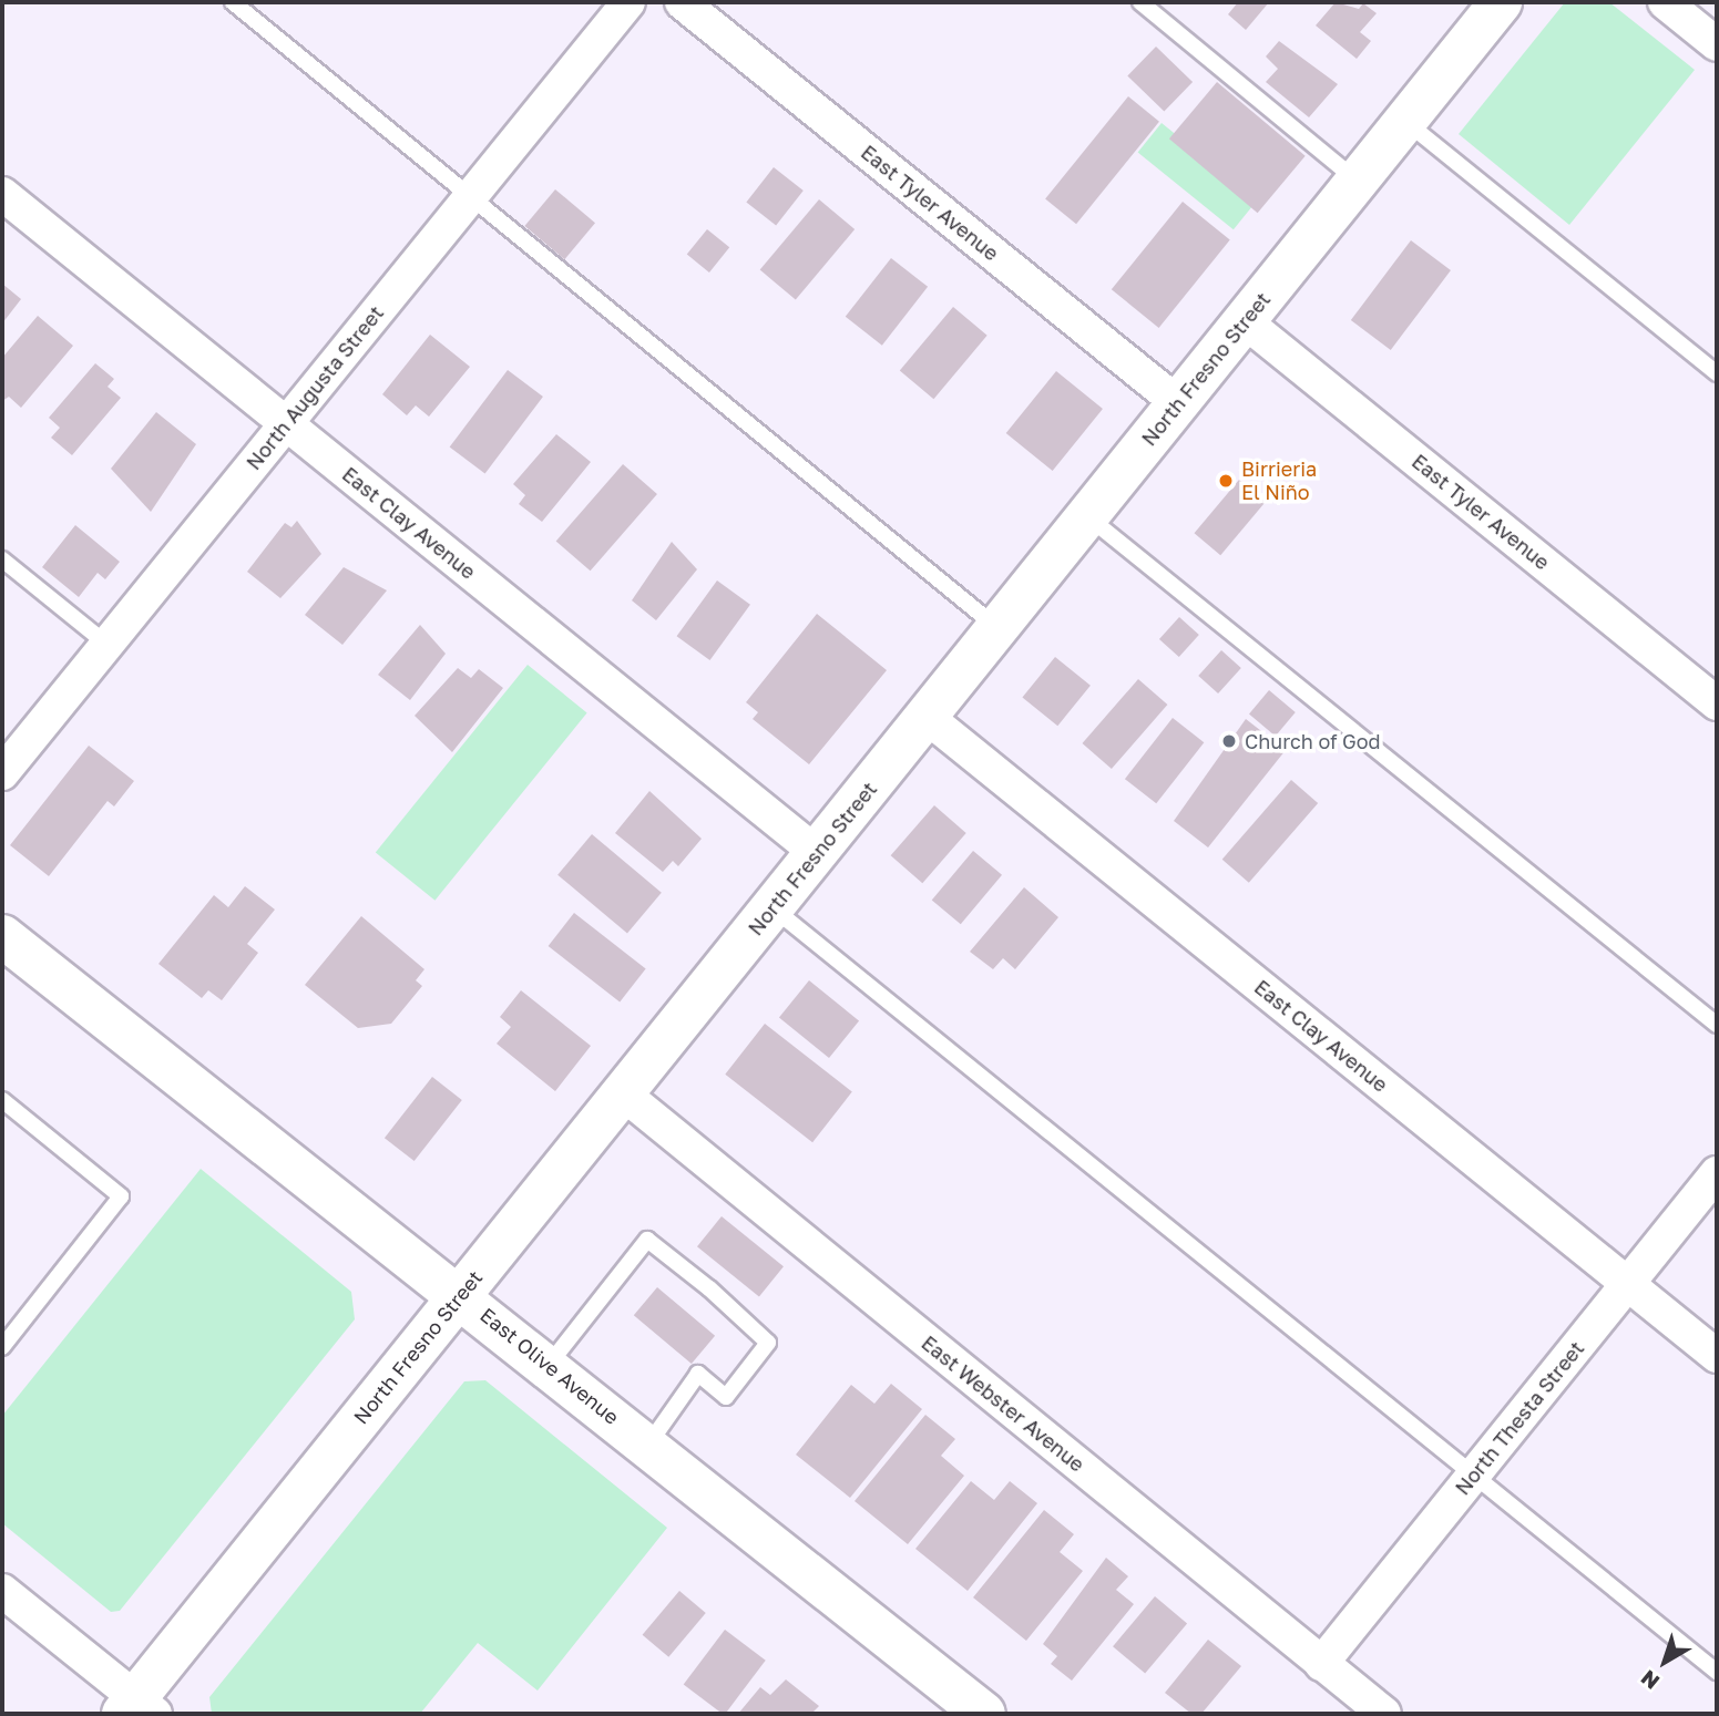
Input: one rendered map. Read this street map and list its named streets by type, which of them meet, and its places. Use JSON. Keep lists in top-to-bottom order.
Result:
{
  "streets": {
    "main road": ["North Fresno Street", "East Olive Avenue"],
    "street": [
      "East Tyler Avenue",
      "North Augusta Street",
      "East Clay Avenue",
      "East Webster Avenue",
      "North Thesta Street"
    ]
  },
  "crossings": [
    ["East Tyler Avenue", "North Fresno Street"],
    ["North Fresno Street", "East Clay Avenue"],
    ["North Fresno Street", "East Olive Avenue"],
    ["North Fresno Street", "East Webster Avenue"],
    ["North Augusta Street", "East Clay Avenue"],
    ["East Clay Avenue", "North Thesta Street"],
    ["East Webster Avenue", "North Thesta Street"]
  ],
  "places": ["Birrieria El Niño", "Church of God"],
  "north": "bottom left"
}
